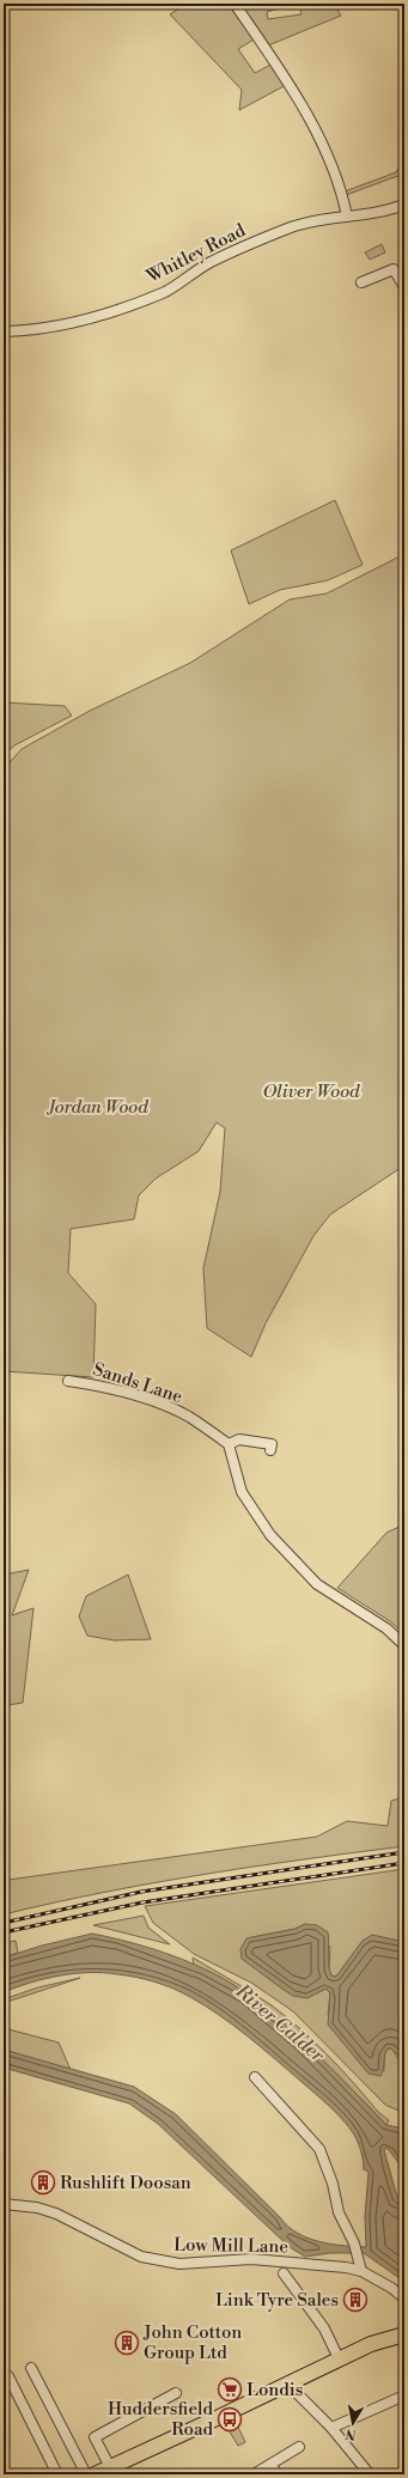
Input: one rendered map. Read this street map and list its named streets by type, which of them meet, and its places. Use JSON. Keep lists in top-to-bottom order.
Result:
{
  "streets": {
    "street": ["Whitley Road", "Sands Lane", "Low Mill Lane"]
  },
  "water": ["River Calder"],
  "parks": ["Oliver Wood", "Jordan Wood"],
  "places": {
    "building": ["Rushlift Doosan", "Link Tyre Sales", "John Cotton Group Ltd"],
    "supermarket": ["Londis"],
    "bus stop": ["Huddersfield Road"]
  },
  "north": "bottom"
}
